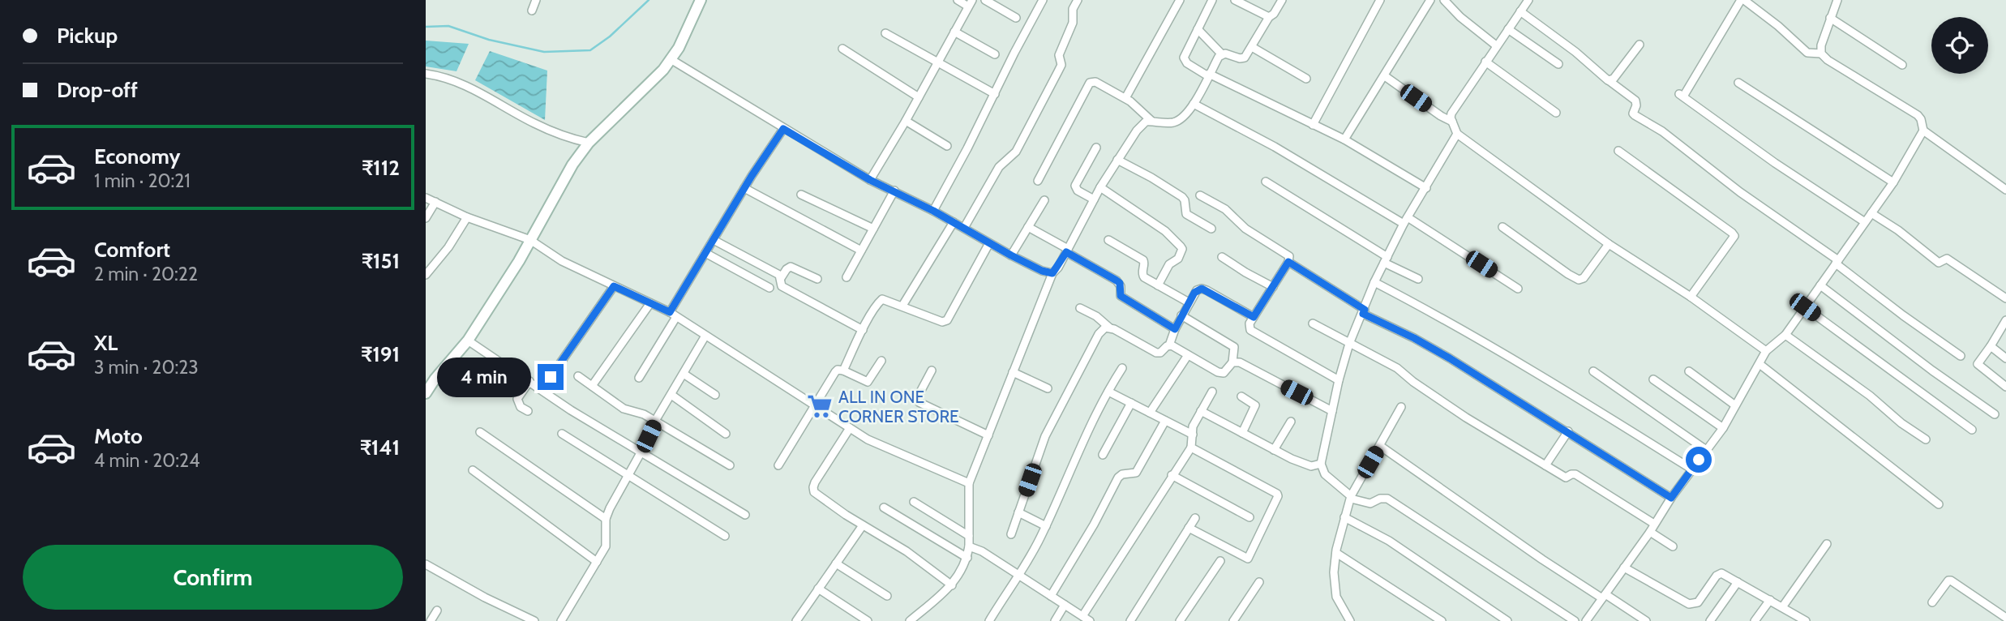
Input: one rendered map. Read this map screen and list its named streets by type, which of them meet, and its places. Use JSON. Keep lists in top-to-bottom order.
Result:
{
  "places": {
    "supermarket": ["ALL IN ONE CORNER STORE"]
  },
  "page": {
    "banner": ["Pickup", "Drop-off"],
    "list": [
      {
        "name": "Economy",
        "note": "1 min · 20:21",
        "value": "₹112"
      },
      {
        "name": "Comfort",
        "note": "2 min · 20:22",
        "value": "₹151"
      },
      {
        "name": "XL",
        "note": "3 min · 20:23",
        "value": "₹191"
      },
      {
        "name": "Moto",
        "note": "4 min · 20:24",
        "value": "₹141"
      }
    ],
    "bubble": "4 min",
    "buttons": "Confirm"
  }
}
